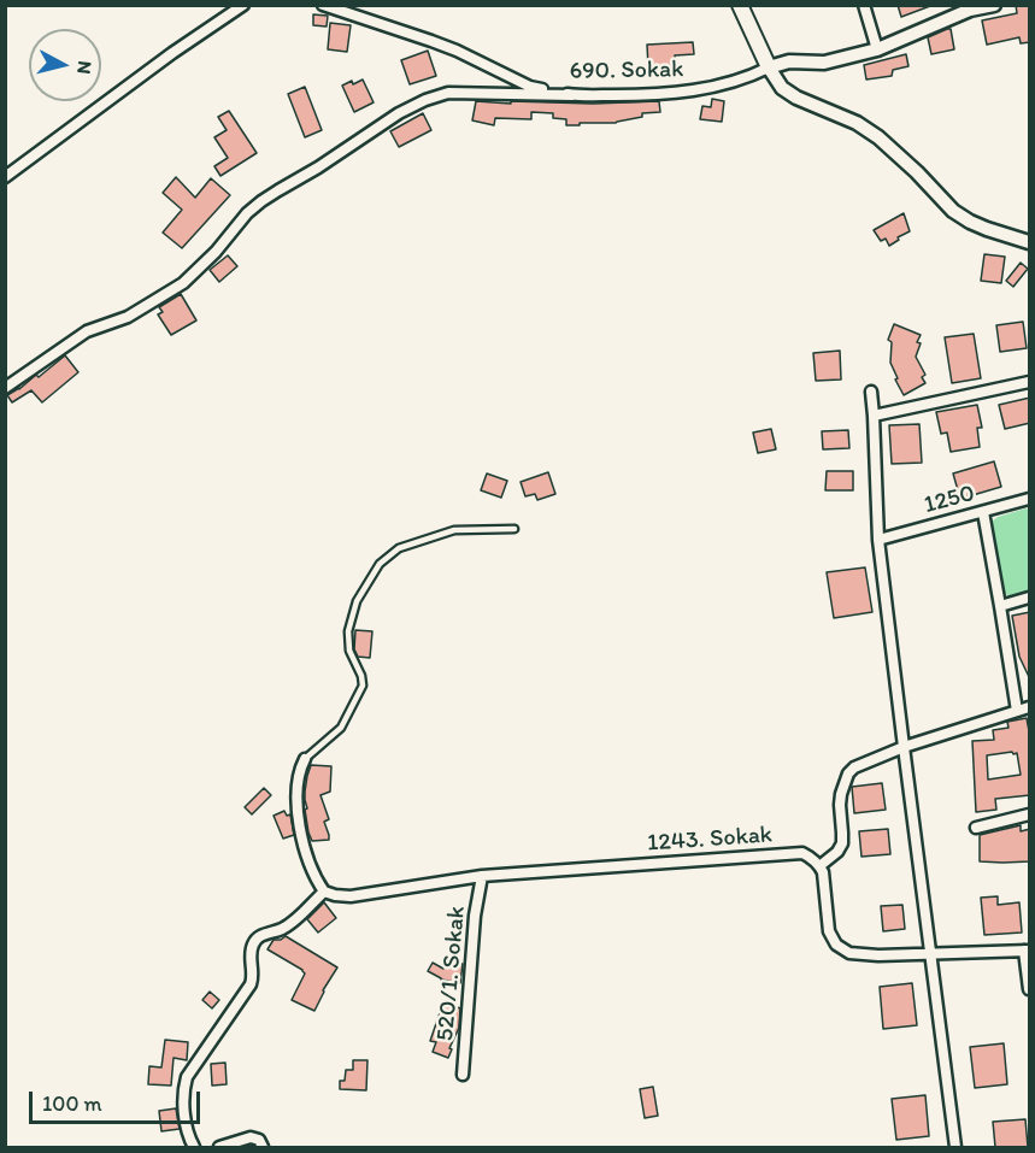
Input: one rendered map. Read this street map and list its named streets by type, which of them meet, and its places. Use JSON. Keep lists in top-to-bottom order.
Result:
{
  "streets": {
    "street": [
      "690. Sokak",
      "1250",
      "1243. Sokak",
      "520/1. Sokak"
    ]
  },
  "crossings": [
    ["1243. Sokak", "520/1. Sokak"]
  ],
  "scale_bar": "100 m",
  "north": "right"
}
